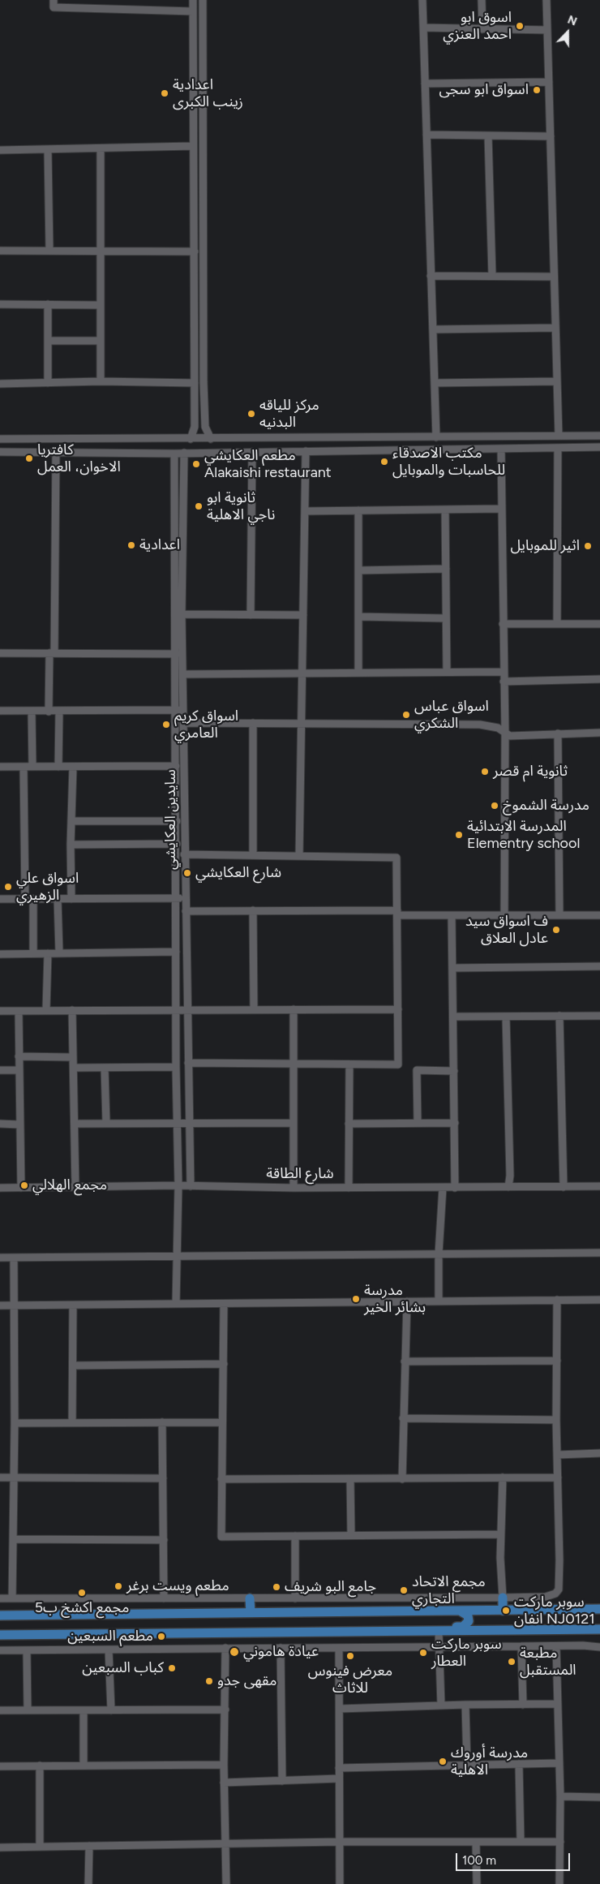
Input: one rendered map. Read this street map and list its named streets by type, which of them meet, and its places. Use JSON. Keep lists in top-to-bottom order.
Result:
{
  "streets": {
    "street": ["سايدين العكايشي", "شارع الطاقة"]
  },
  "crossings": [
    ["سايدين العكايشي", "شارع الطاقة"]
  ],
  "places": [
    "اسوق ابو احمد العنزي",
    "اسواق ابو سجى",
    "اعدادية زينب الكبرى",
    "مركز للياقه البدنيه",
    "كافتريا الاخوان، العمل",
    "مكتب الاصدقاء للحاسبات والموبايل",
    "مطعم العكايشي Alakaishi restaurant",
    "ثانوية ابو ناجي الاهلية",
    "اعدادية",
    "اثير للموبايل",
    "اسواق عباس الشكري",
    "اسواق كريم العامري",
    "ثانوية ام قصر",
    "مدرسة الشموخ",
    "المدرسة الابتدائية Elementry school",
    "شارع العكايشي",
    "اسواق علي الزهيري",
    "ف اسواق سيد عادل العلاق",
    "مجمع الهلالي",
    "مدرسة بشائر الخير",
    "مطعم ويست برغر",
    "جامع البو شريف",
    "مجمع الاتحاد التجاري",
    "مجمع اكشخ ب5",
    "سوبر ماركت انفان NJ0121",
    "مطعم السبعين",
    "عيادة هاموني",
    "سوبر ماركت العطار",
    "معرض فينوس للاثاث",
    "مطبعة المستقبل",
    "كباب السبعين",
    "مقهى جدو",
    "مدرسة أوروك الاهلية"
  ],
  "scale_bar": "100 m",
  "north": "top"
}
